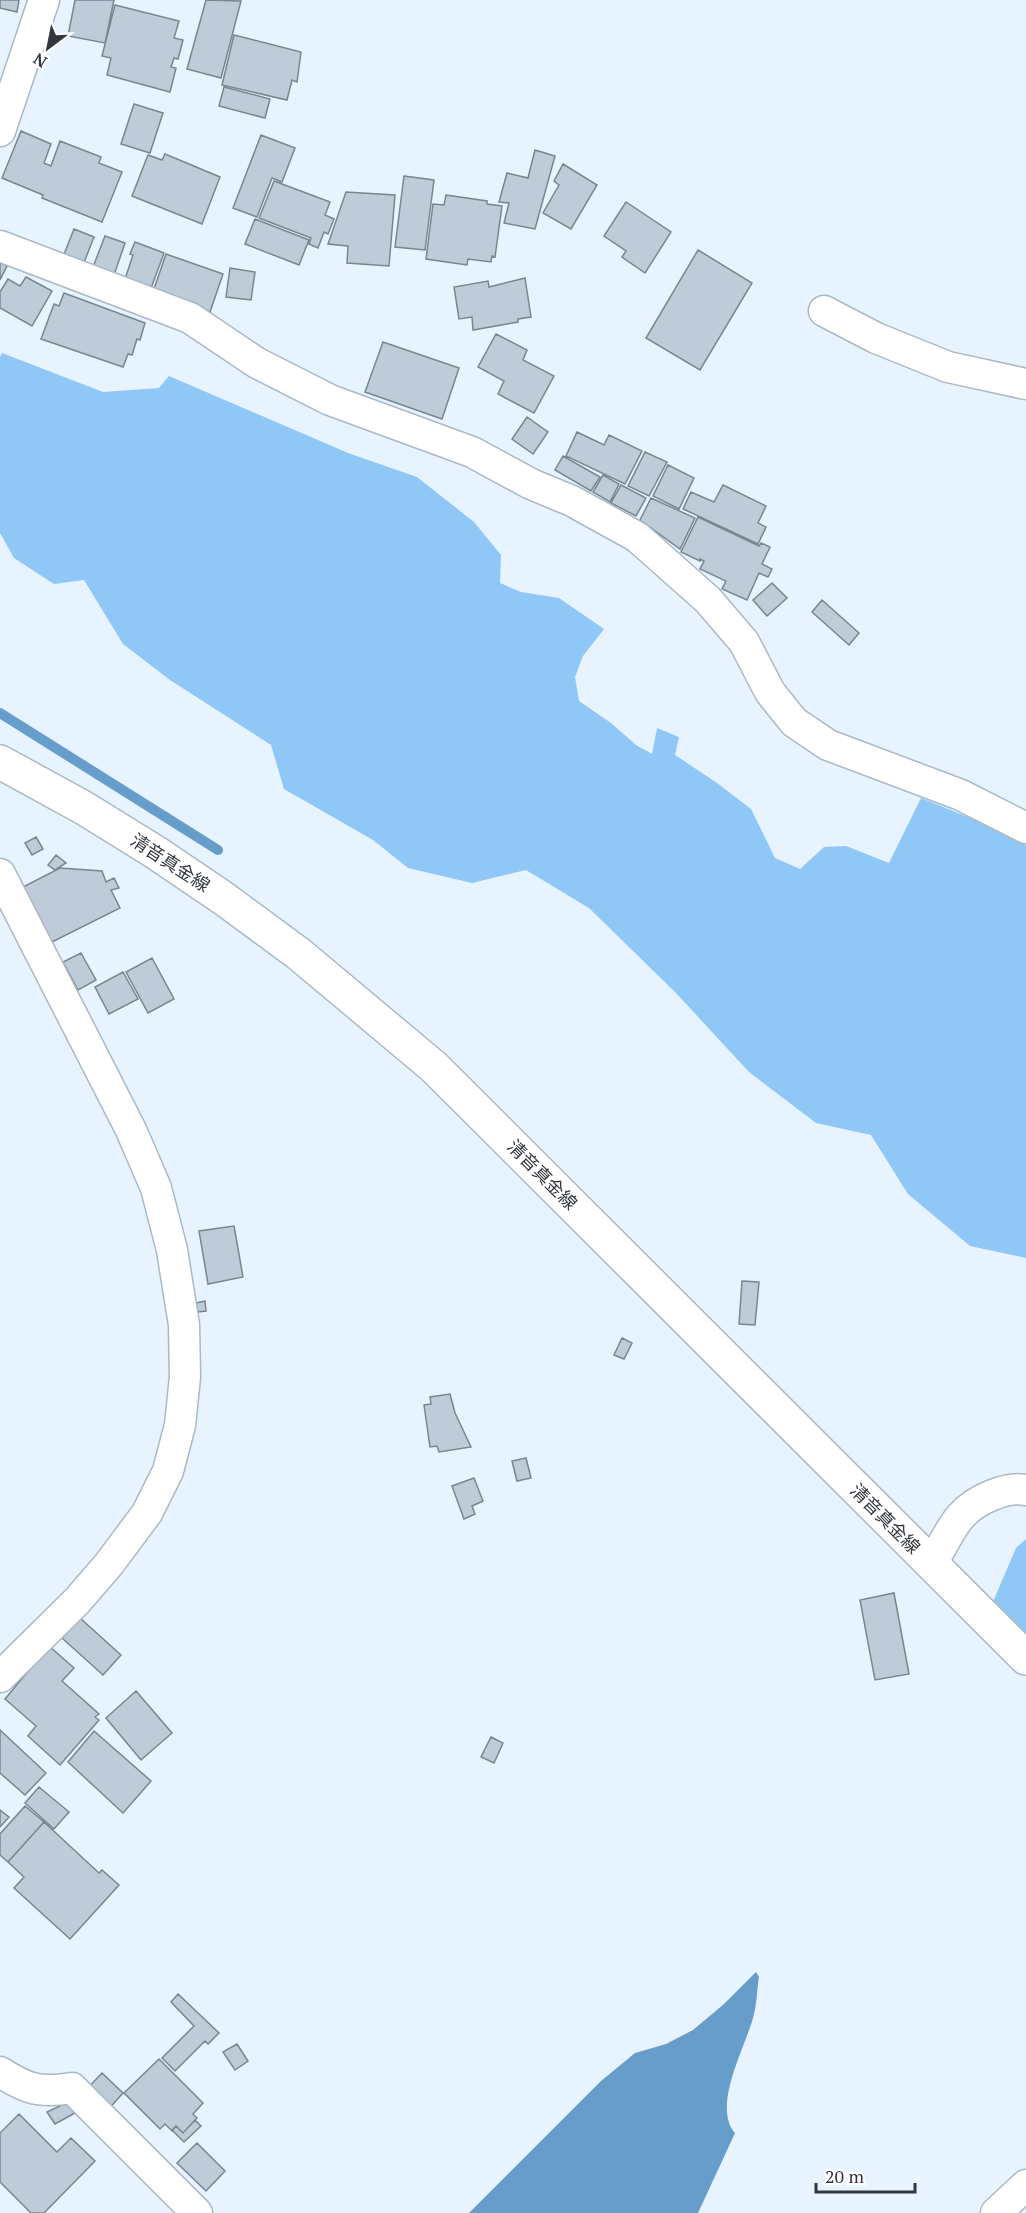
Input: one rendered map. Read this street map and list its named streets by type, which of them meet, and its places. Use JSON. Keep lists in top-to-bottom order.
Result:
{
  "streets": {
    "main road": ["清音真金線"]
  },
  "scale_bar": "20 m",
  "north": "bottom left"
}
